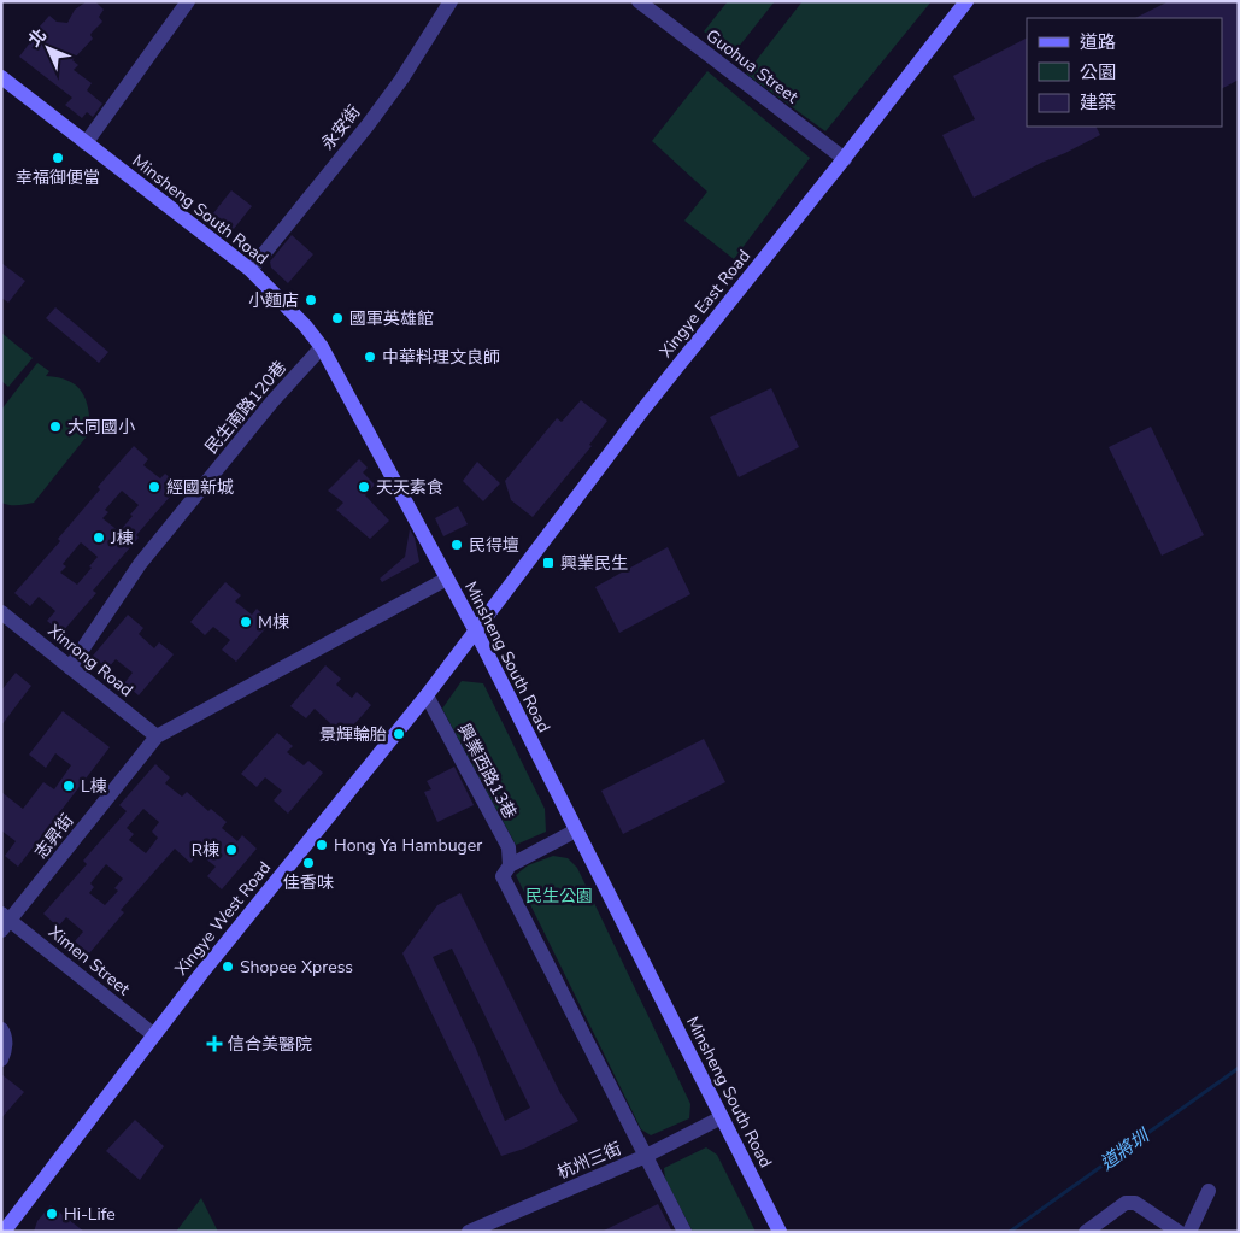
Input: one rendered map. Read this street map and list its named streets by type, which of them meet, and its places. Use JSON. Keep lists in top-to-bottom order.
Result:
{
  "streets": {
    "street": [
      "Guohua Street",
      "永安街",
      "Minsheng South Road",
      "Xingye East Road",
      "民生南路120巷",
      "Xinrong Road",
      "興業西路13巷",
      "志昇街",
      "Xingye West Road",
      "Ximen Street",
      "杭州三街"
    ]
  },
  "crossings": [
    ["Guohua Street", "Xingye East Road"],
    ["永安街", "Minsheng South Road"],
    ["Minsheng South Road", "Xingye East Road"],
    ["Minsheng South Road", "民生南路120巷"],
    ["Minsheng South Road", "Xingye West Road"],
    ["Minsheng South Road", "杭州三街"],
    ["Xingye East Road", "Xingye West Road"],
    ["民生南路120巷", "Xinrong Road"],
    ["Xinrong Road", "志昇街"],
    ["興業西路13巷", "Xingye West Road"],
    ["興業西路13巷", "杭州三街"],
    ["志昇街", "Ximen Street"],
    ["Xingye West Road", "Ximen Street"]
  ],
  "water": ["道將圳"],
  "parks": ["民生公園"],
  "places": {
    "other": [
      "幸福御便當",
      "小麵店",
      "國軍英雄館",
      "中華料理文良師",
      "大同國小",
      "經國新城",
      "天天素食",
      "J棟",
      "民得壇",
      "M棟",
      "景輝輪胎",
      "L棟",
      "Hong Ya Hambuger",
      "R棟",
      "佳香味",
      "Shopee Xpress",
      "Hi-Life"
    ],
    "transit": ["興業民生"],
    "health": ["信合美醫院"]
  },
  "legend": ["道路", "公園", "建築"],
  "north": "top left"
}
